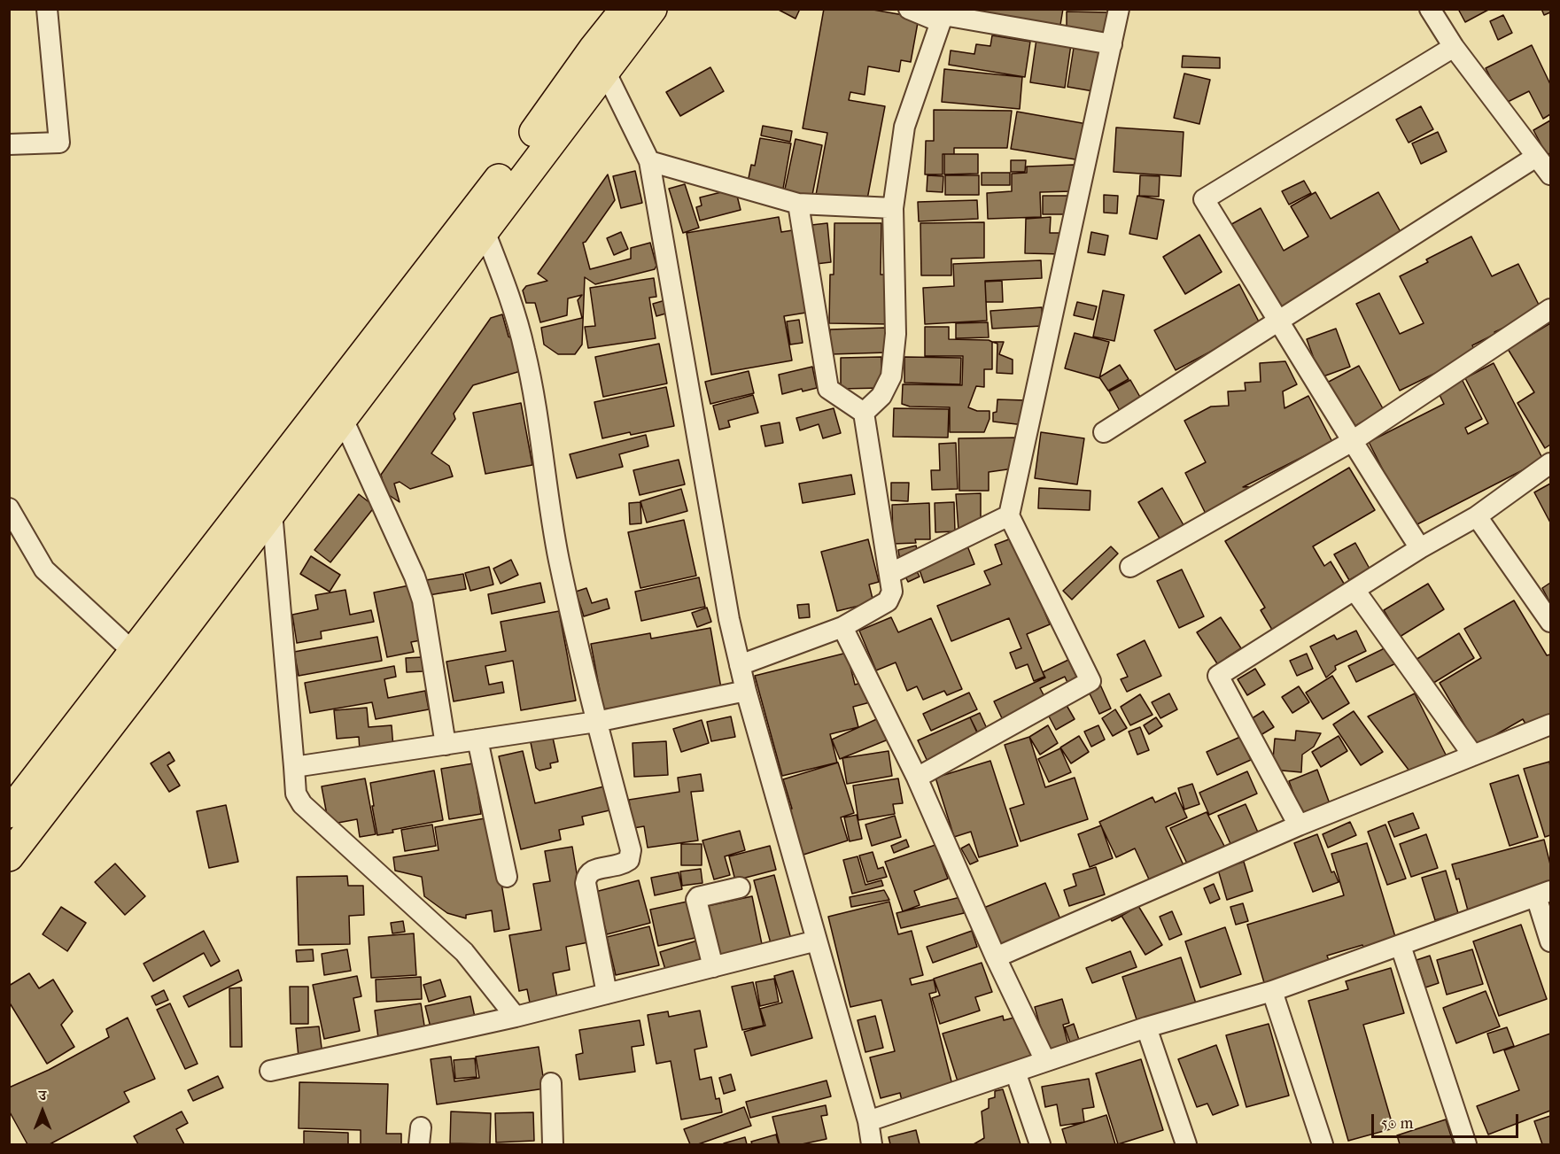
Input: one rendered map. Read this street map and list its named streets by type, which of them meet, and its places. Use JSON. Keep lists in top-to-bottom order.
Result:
{
  "scale_bar": "50 m",
  "north": "top"
}
